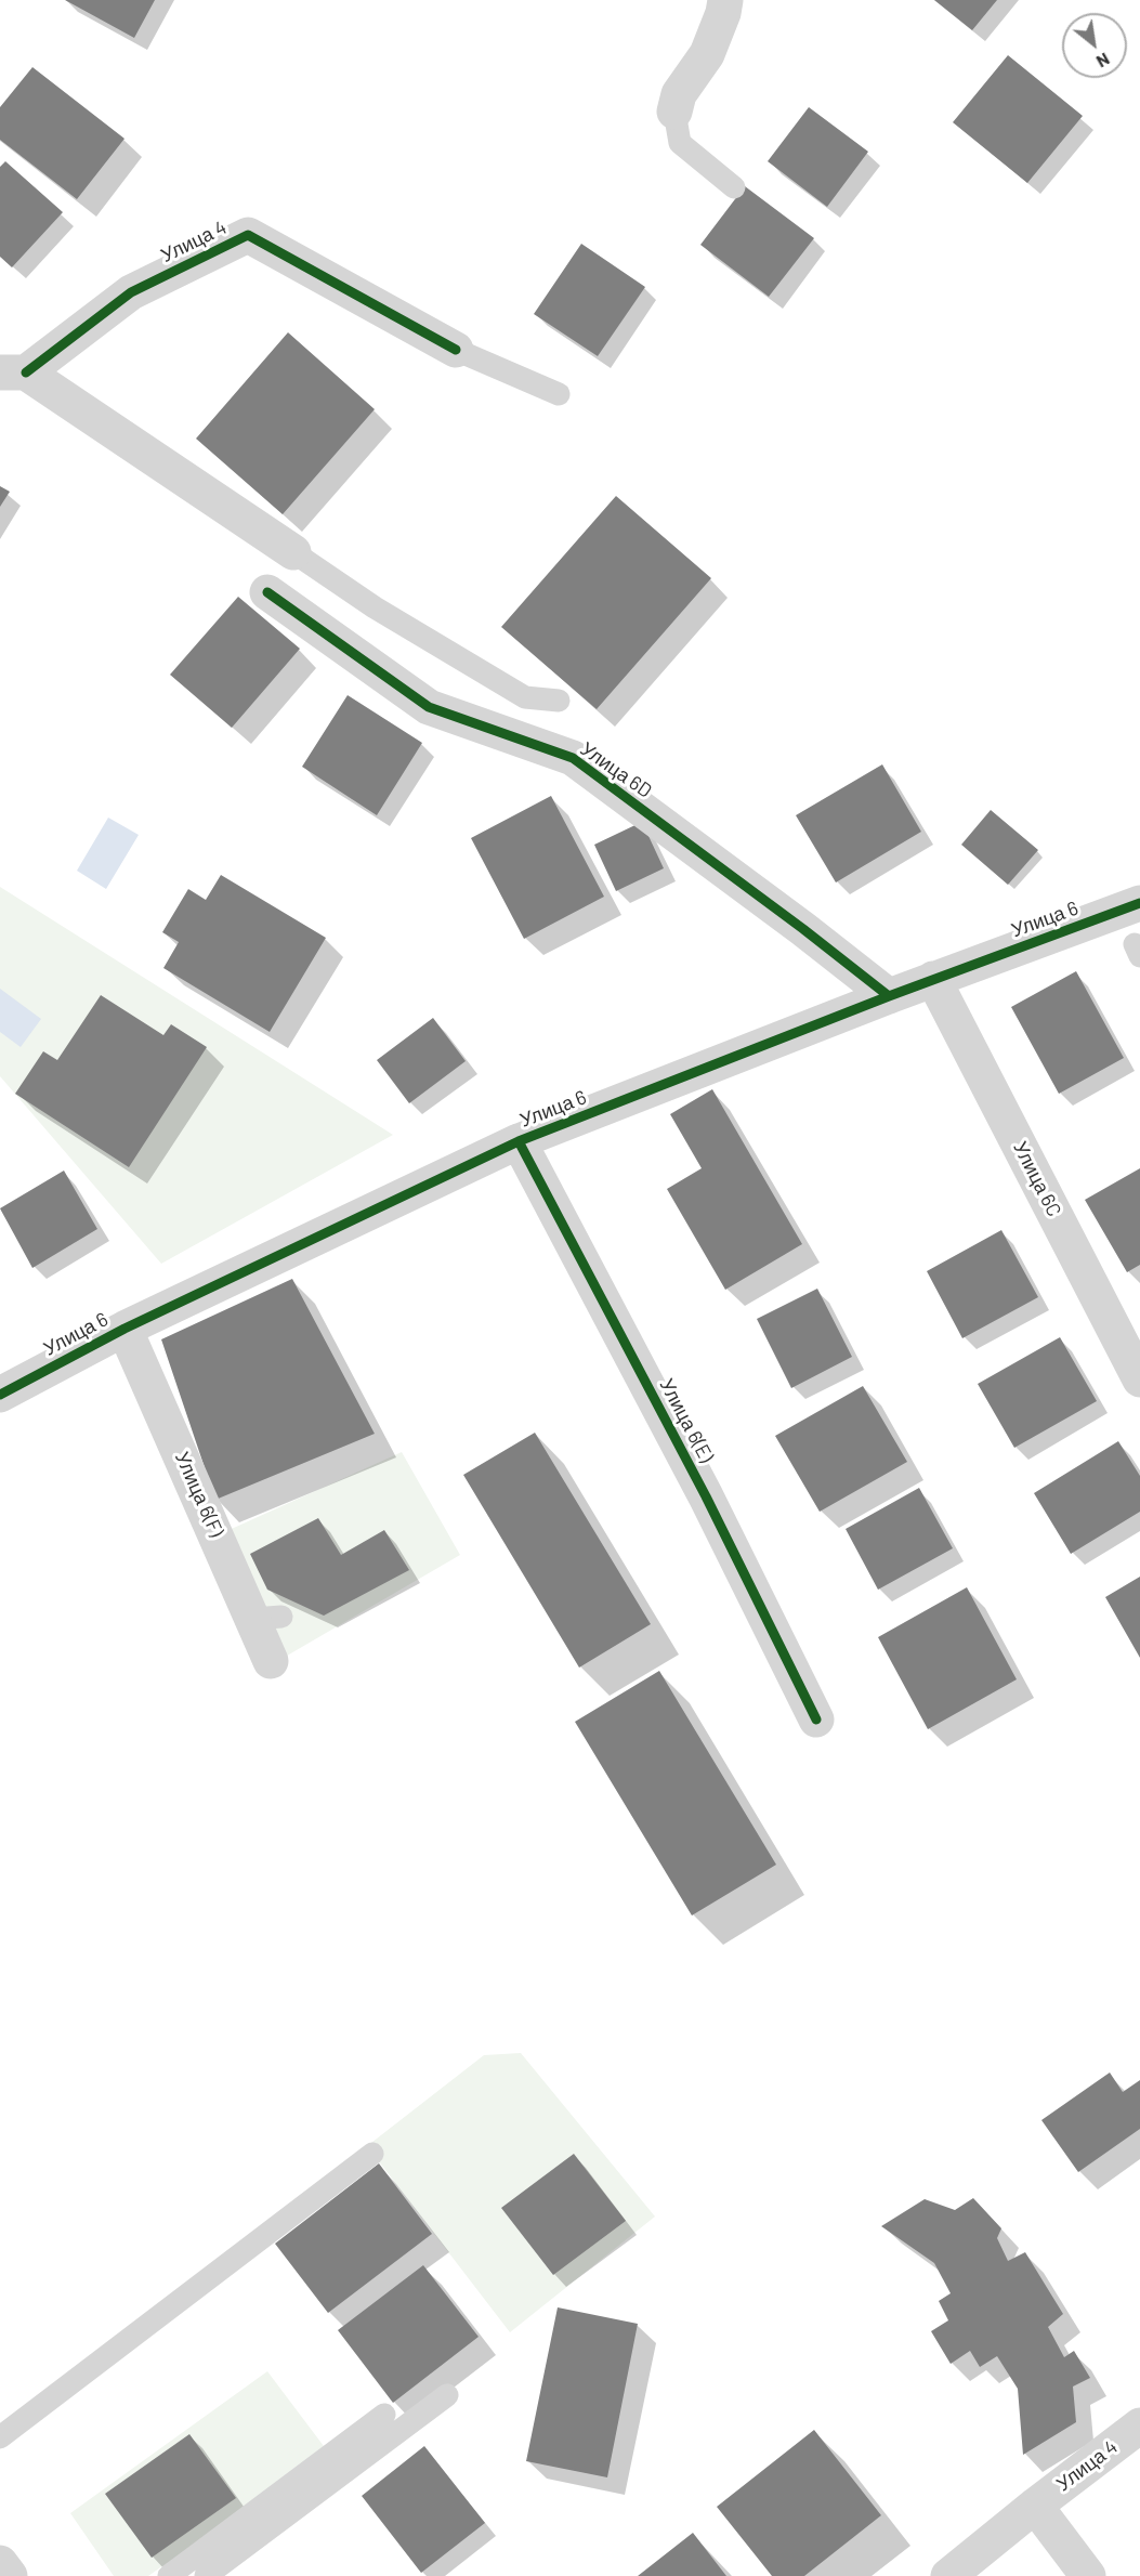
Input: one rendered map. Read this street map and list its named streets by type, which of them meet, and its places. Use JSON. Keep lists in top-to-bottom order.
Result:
{
  "streets": {
    "street": [
      "Улица 4",
      "Улица 6D",
      "Улица 6",
      "Улица 6C",
      "Улица 6(E)",
      "Улица 6(F)"
    ]
  },
  "crossings": [
    ["Улица 6D", "Улица 6"],
    ["Улица 6", "Улица 6C"],
    ["Улица 6", "Улица 6(E)"],
    ["Улица 6", "Улица 6(F)"]
  ],
  "north": "bottom right"
}
